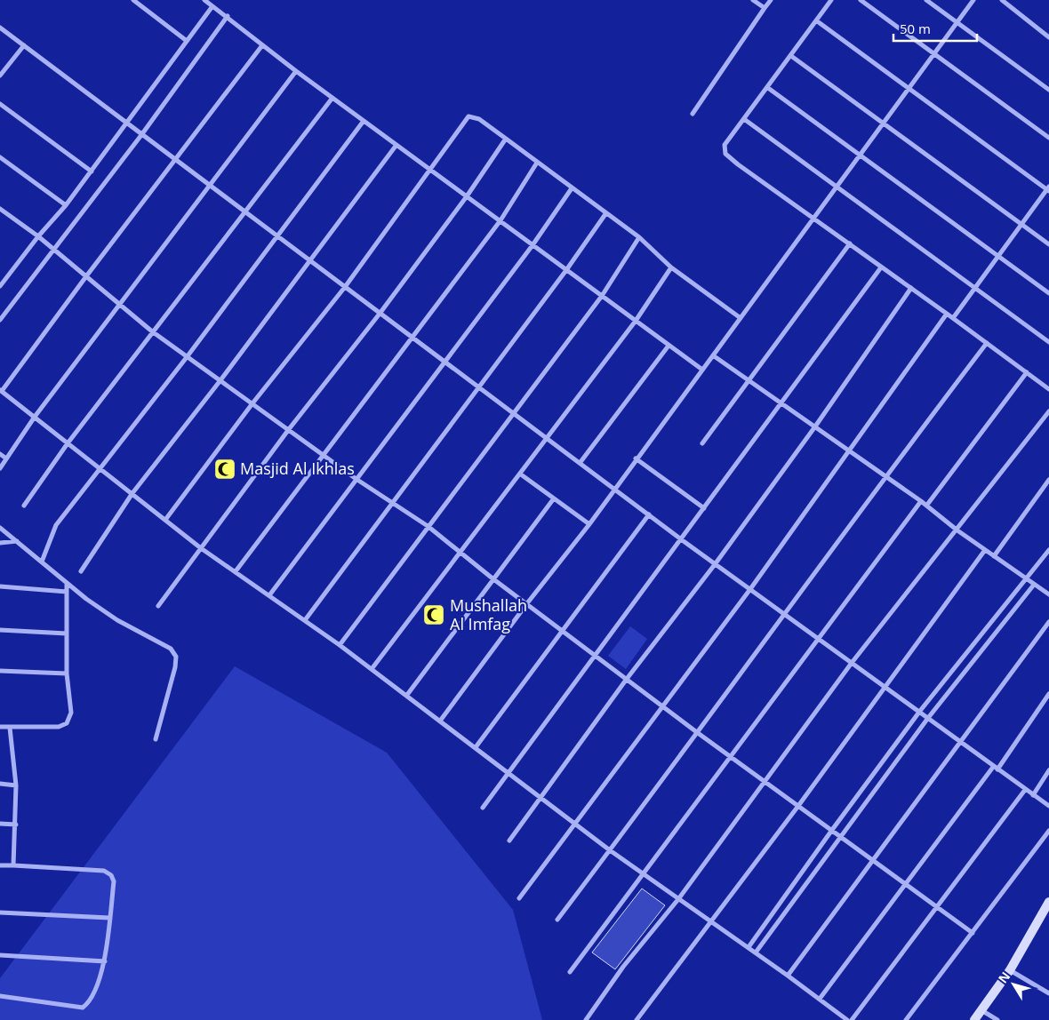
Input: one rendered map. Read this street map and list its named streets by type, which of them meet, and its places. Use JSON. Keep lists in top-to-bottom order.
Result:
{
  "places": {
    "mosque": ["Masjid Al Ikhlas", "Mushallah Al Imfag"]
  },
  "scale_bar": "50 m",
  "north": "top left"
}
